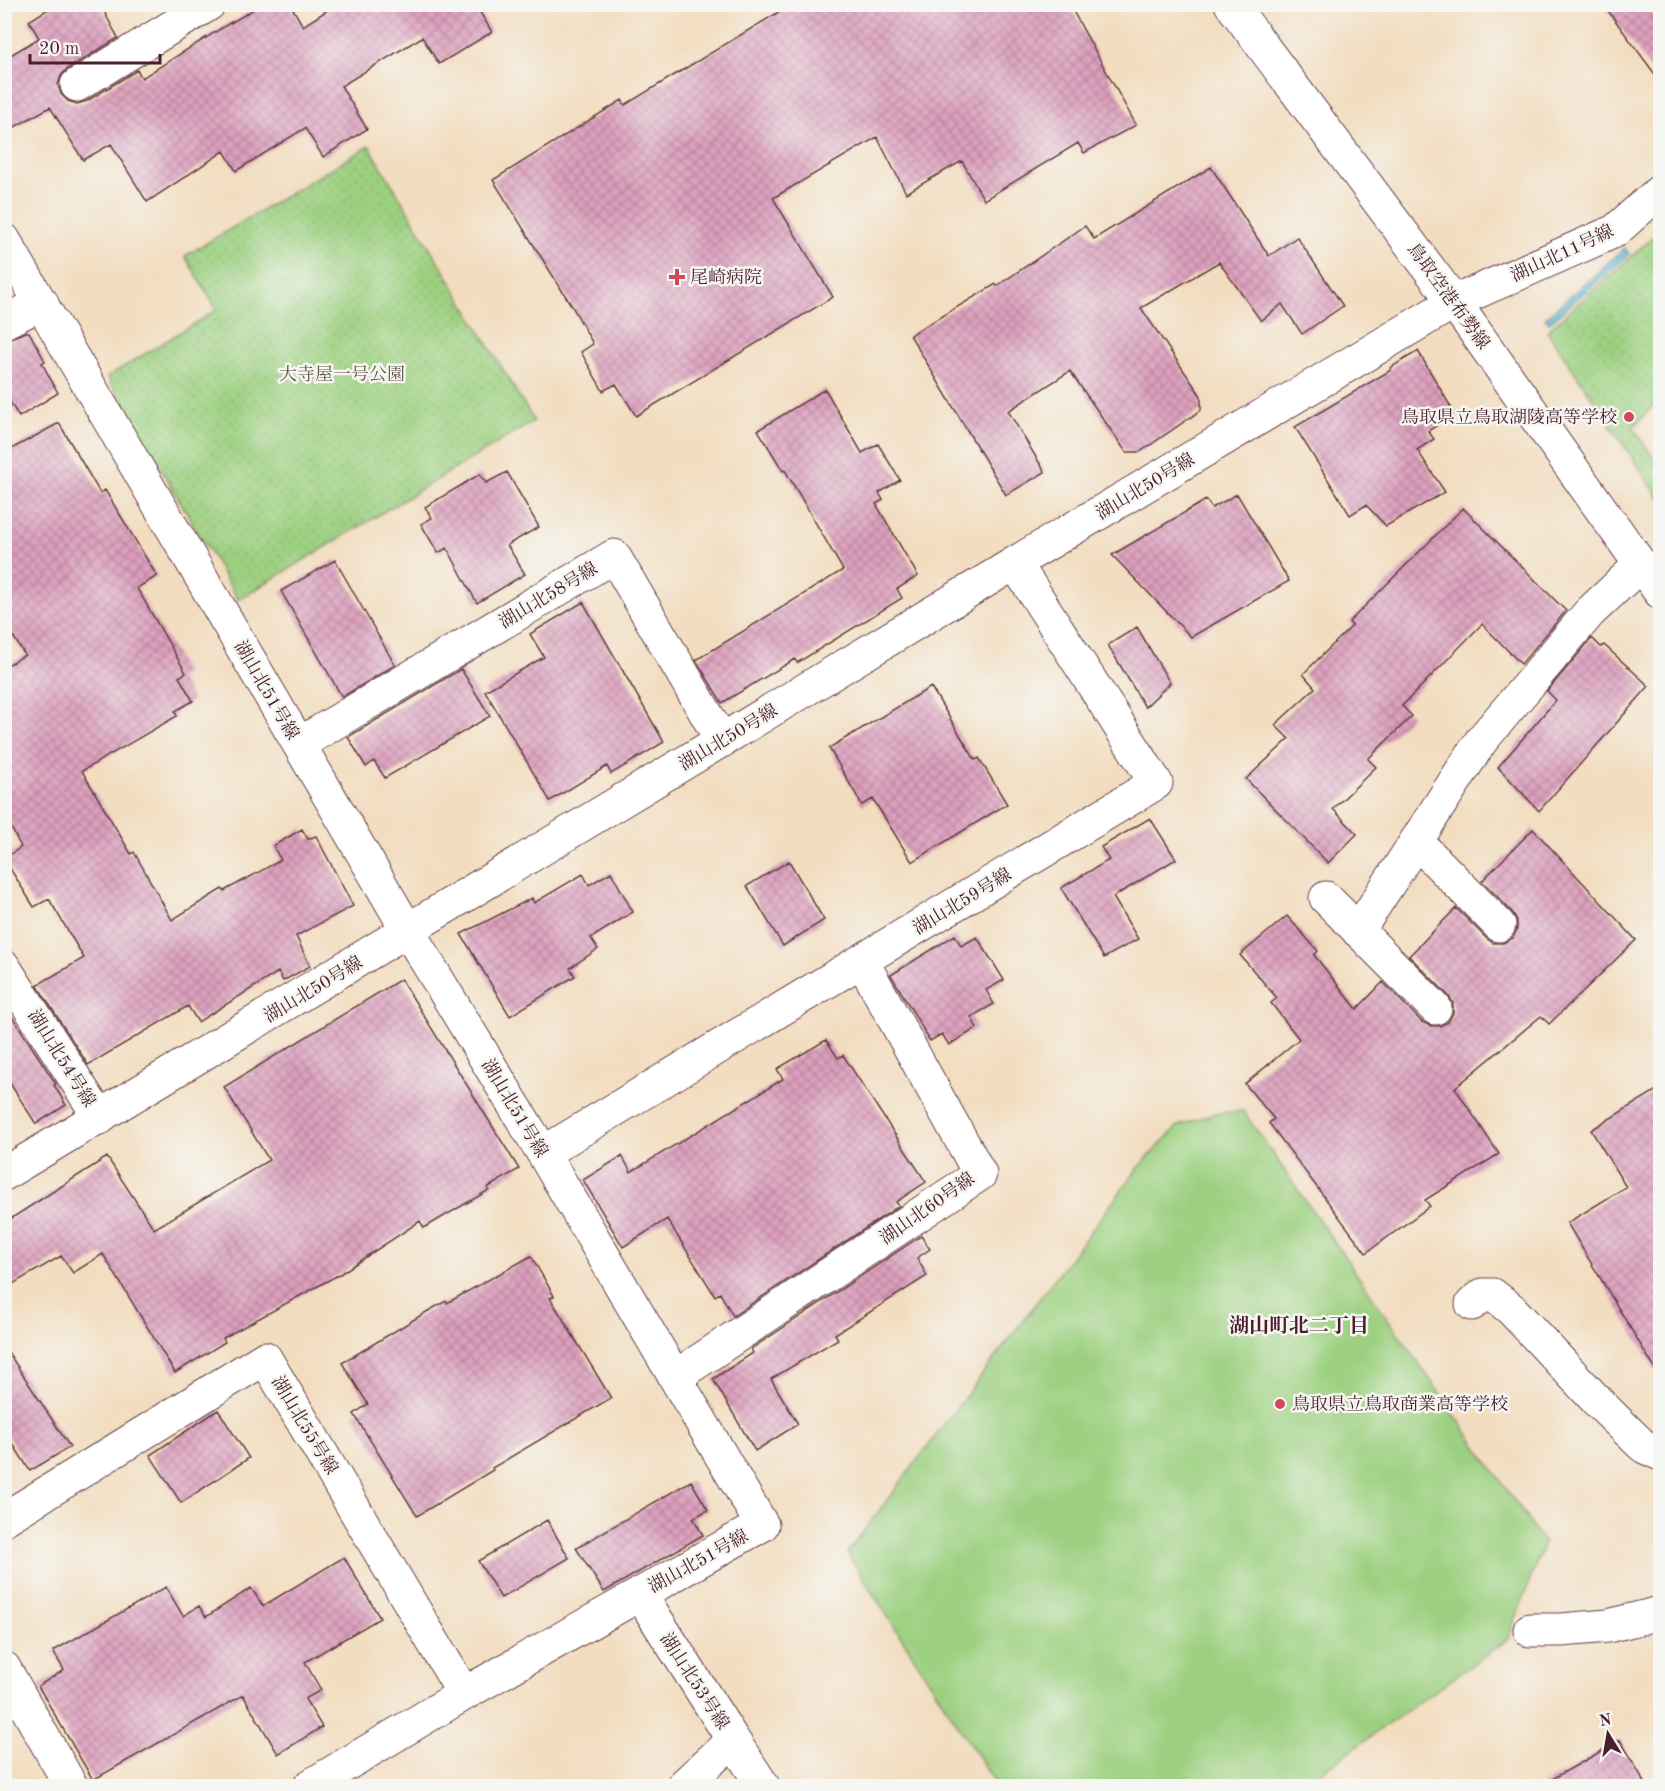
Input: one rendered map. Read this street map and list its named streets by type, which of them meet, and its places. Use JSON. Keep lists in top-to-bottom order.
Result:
{
  "streets": {
    "street": [
      "湖山北11号線",
      "鳥取空港布勢線",
      "湖山北50号線",
      "湖山北58号線",
      "湖山北51号線",
      "湖山北59号線",
      "湖山北54号線",
      "湖山北60号線",
      "湖山北55号線",
      "湖山北53号線"
    ]
  },
  "crossings": [
    ["湖山北11号線", "鳥取空港布勢線"],
    ["湖山北11号線", "湖山北50号線"],
    ["鳥取空港布勢線", "湖山北50号線"],
    ["湖山北50号線", "湖山北58号線"],
    ["湖山北50号線", "湖山北51号線"],
    ["湖山北50号線", "湖山北59号線"],
    ["湖山北50号線", "湖山北54号線"],
    ["湖山北58号線", "湖山北51号線"],
    ["湖山北51号線", "湖山北59号線"],
    ["湖山北51号線", "湖山北60号線"],
    ["湖山北51号線", "湖山北55号線"],
    ["湖山北51号線", "湖山北53号線"],
    ["湖山北59号線", "湖山北60号線"]
  ],
  "districts": ["湖山町北二丁目"],
  "parks": ["大寺屋一号公園"],
  "places": {
    "health": ["尾崎病院"],
    "other": ["鳥取県立鳥取湖陵高等学校", "鳥取県立鳥取商業高等学校"]
  },
  "scale_bar": "20 m",
  "north": "top"
}
